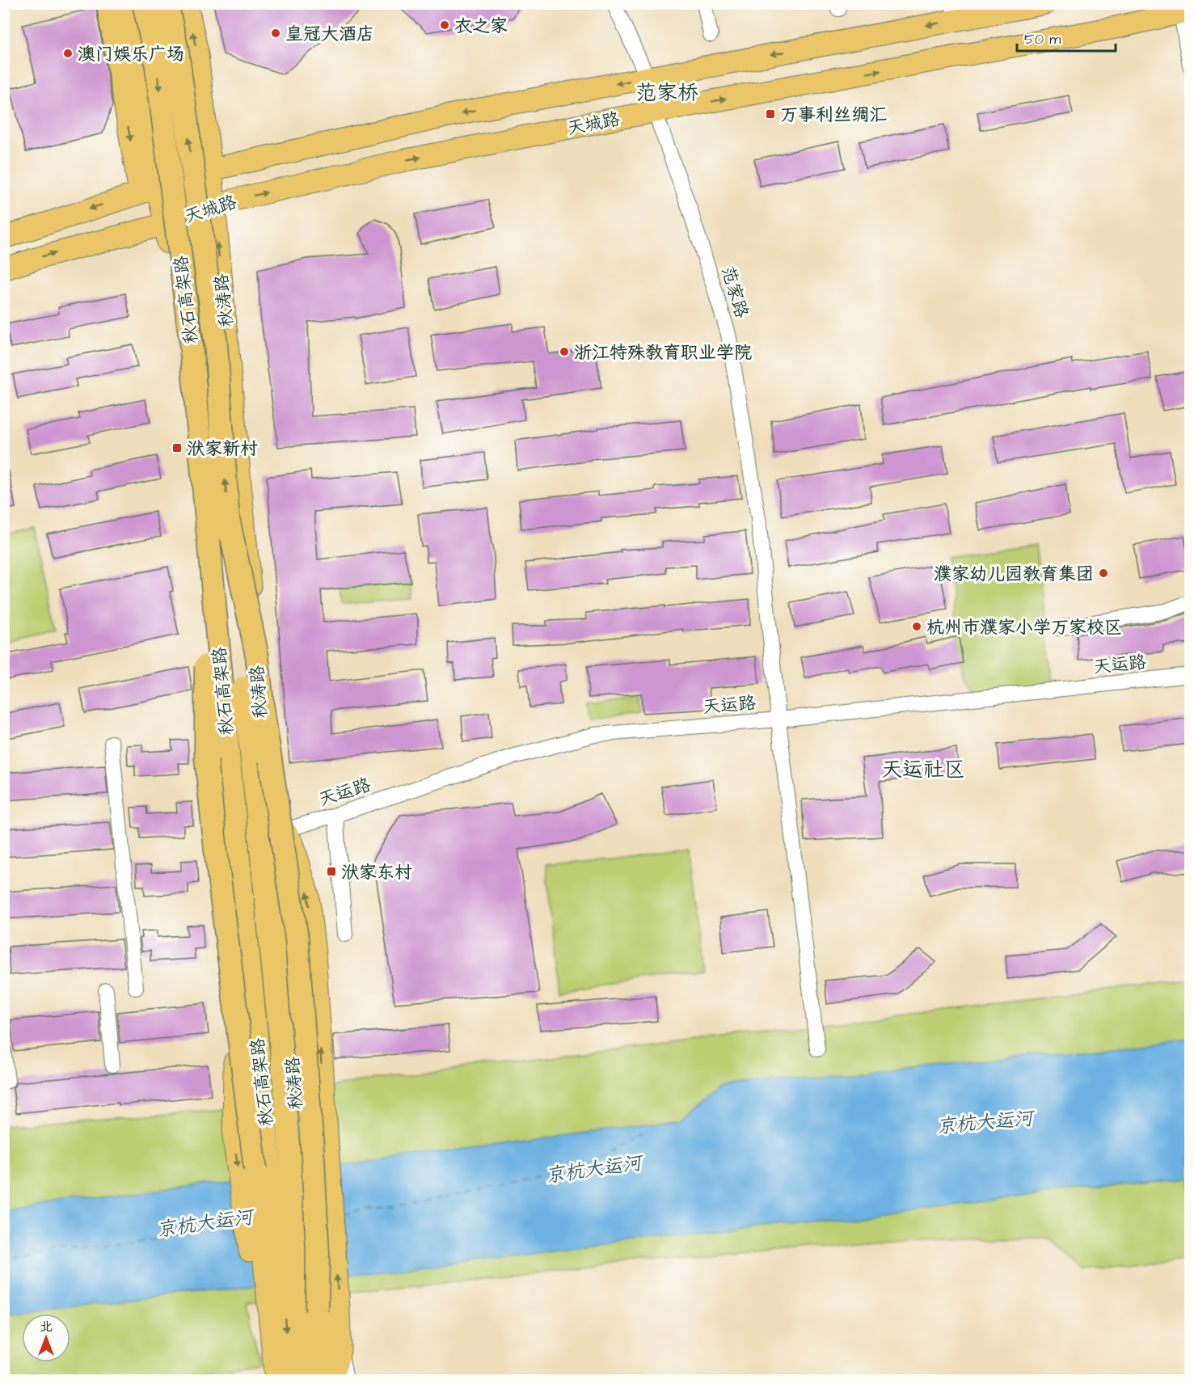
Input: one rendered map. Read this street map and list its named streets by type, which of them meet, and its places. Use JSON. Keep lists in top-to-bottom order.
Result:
{
  "streets": {
    "highway": ["秋石高架路"],
    "main road": ["天城路", "秋涛路"],
    "street": ["范家路", "天运路"]
  },
  "crossings": [
    ["天城路", "范家路"],
    ["天城路", "秋涛路"],
    ["范家路", "天运路"]
  ],
  "districts": ["范家桥", "天运社区"],
  "water": ["京杭大运河"],
  "places": {
    "other": [
      "衣之家",
      "皇冠大酒店",
      "澳门娱乐广场",
      "浙江特殊教育职业学院",
      "濮家幼儿园教育集团",
      "杭州市濮家小学万家校区"
    ],
    "transit": ["万事利丝绸汇", "洑家新村", "洑家东村"]
  },
  "scale_bar": "50 m",
  "north": "top"
}
